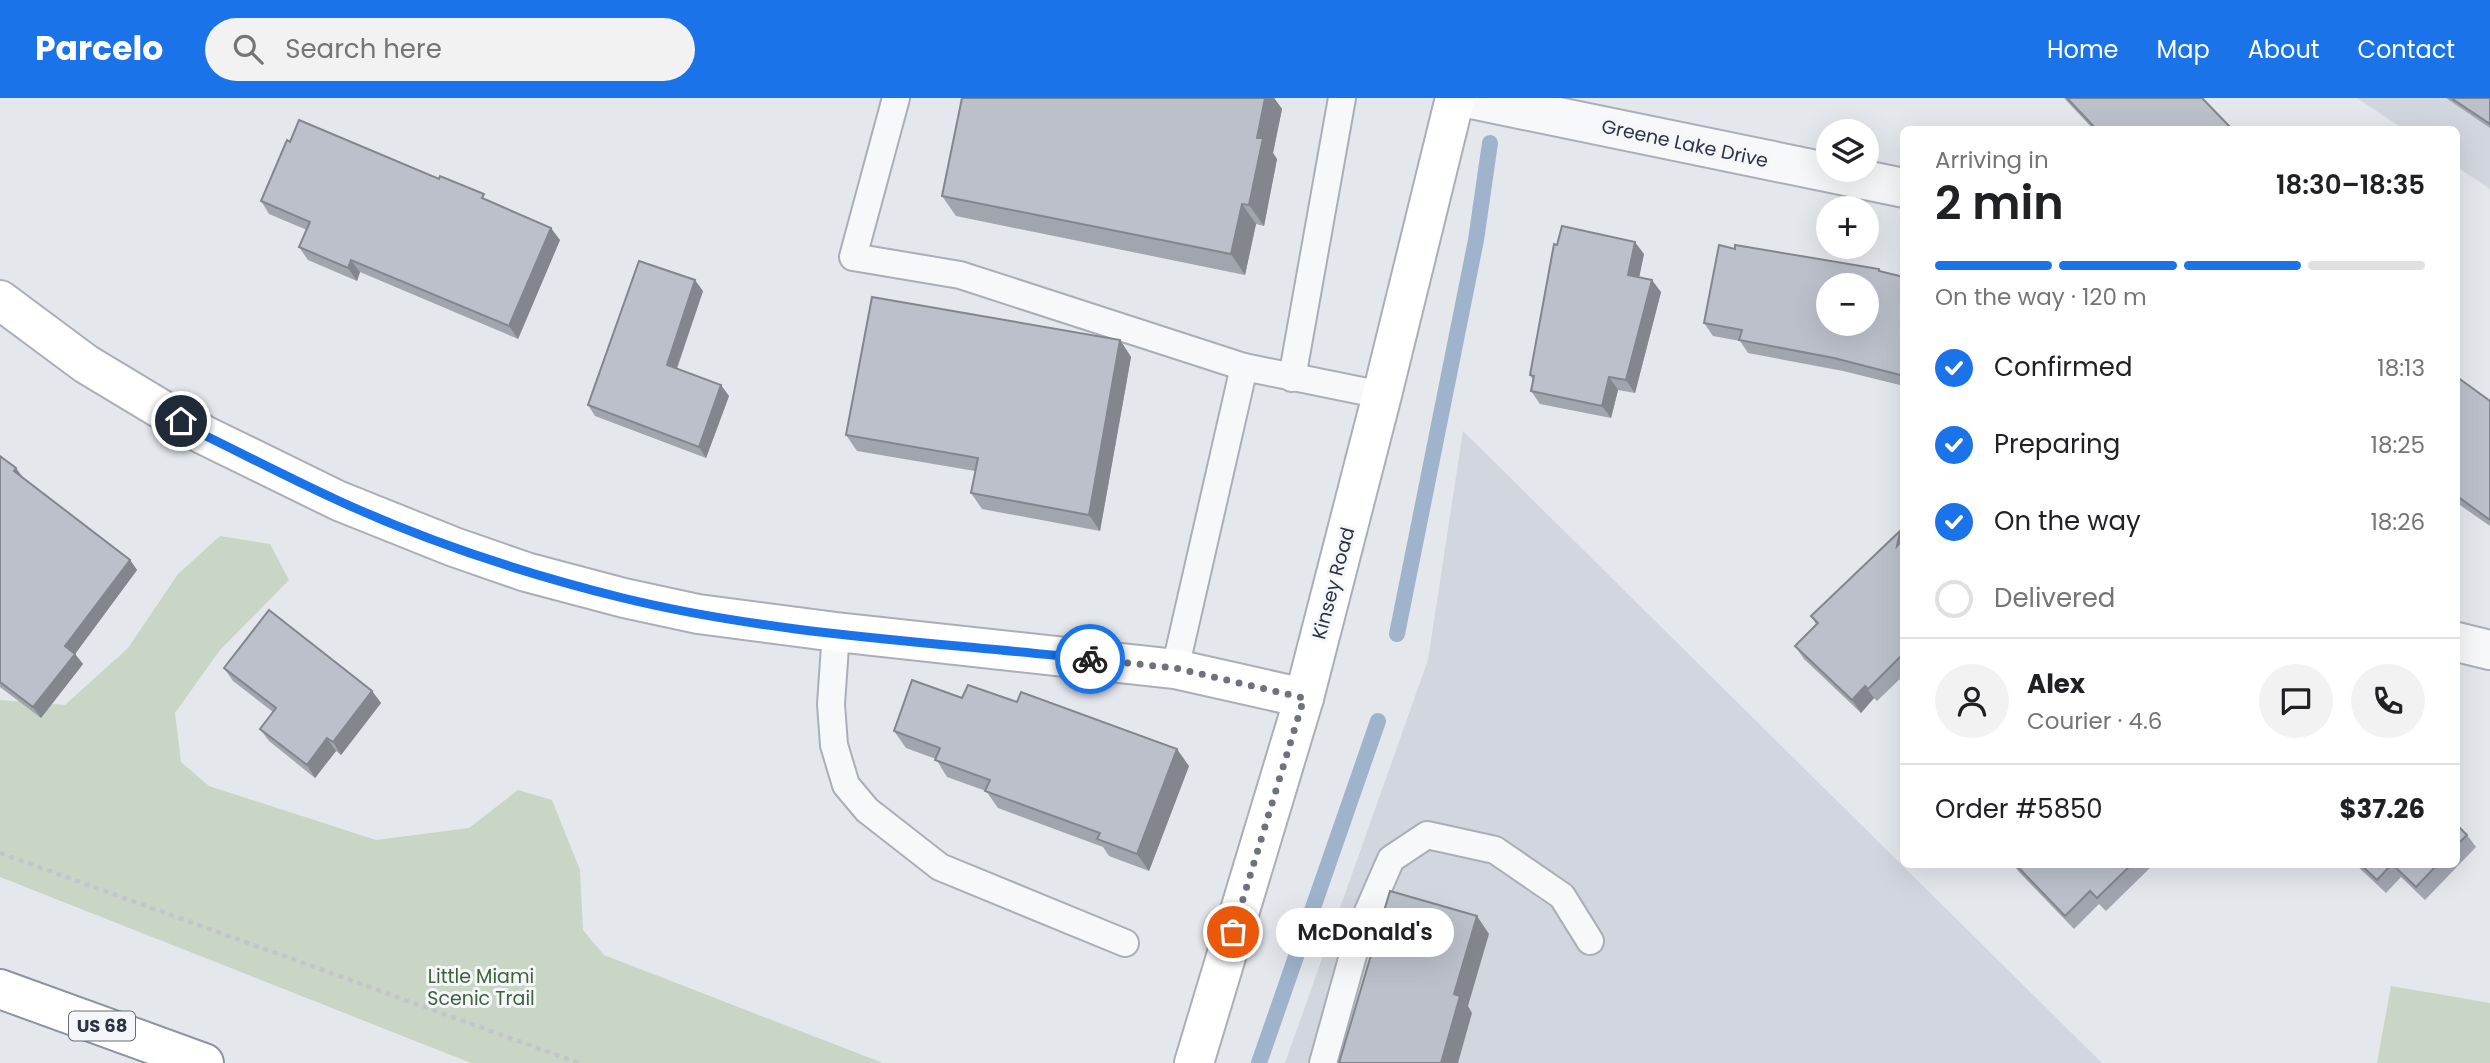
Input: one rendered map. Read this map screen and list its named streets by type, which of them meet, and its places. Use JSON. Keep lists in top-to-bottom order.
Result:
{
  "streets": {
    "main road": ["Kinsey Road", "US 68"],
    "street": ["Greene Lake Drive"]
  },
  "parks": ["Little Miami Scenic Trail"],
  "places": ["McDonald's"],
  "page": {
    "header": "Parcelo",
    "search": "Search here",
    "nav": [
      "Home",
      "Map",
      "About",
      "Contact"
    ],
    "map_buttons": ["+", "−"],
    "heading": ["2 min", "Arriving in", "18:30–18:35"],
    "panel": [
      "Alex",
      "Courier · 4.6",
      "Order #5850",
      "$37.26"
    ],
    "bar": "On the way · 120 m",
    "list": [
      ["Confirmed", "18:13"],
      ["Preparing", "18:25"],
      ["On the way", "18:26"],
      "Delivered"
    ],
    "bubble": "McDonald's"
  }
}
